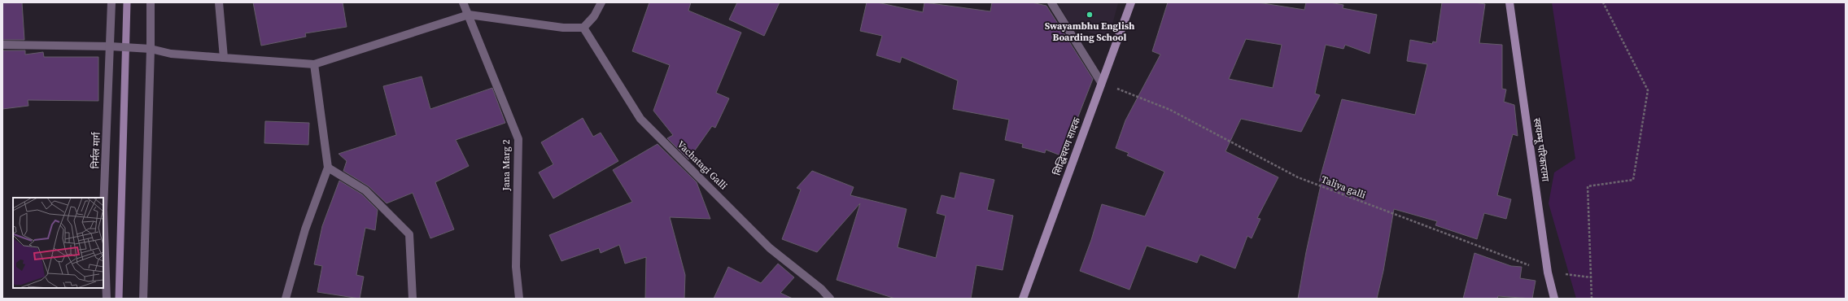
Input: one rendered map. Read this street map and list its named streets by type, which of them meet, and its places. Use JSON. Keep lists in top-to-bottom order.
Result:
{
  "streets": {
    "main road": ["सिद्धिचरण सादक", "स्वयम्भू परिकारामा"],
    "street": ["निर्मल मार्ग", "Jana Marg 2", "Vachatagi Galli"],
    "path": ["Taliya galli"]
  },
  "crossings": [
    ["सिद्धिचरण सादक", "Taliya galli"],
    ["स्वयम्भू परिकारामा", "Taliya galli"]
  ],
  "places": ["Swayambhu English Boarding School"]
}
